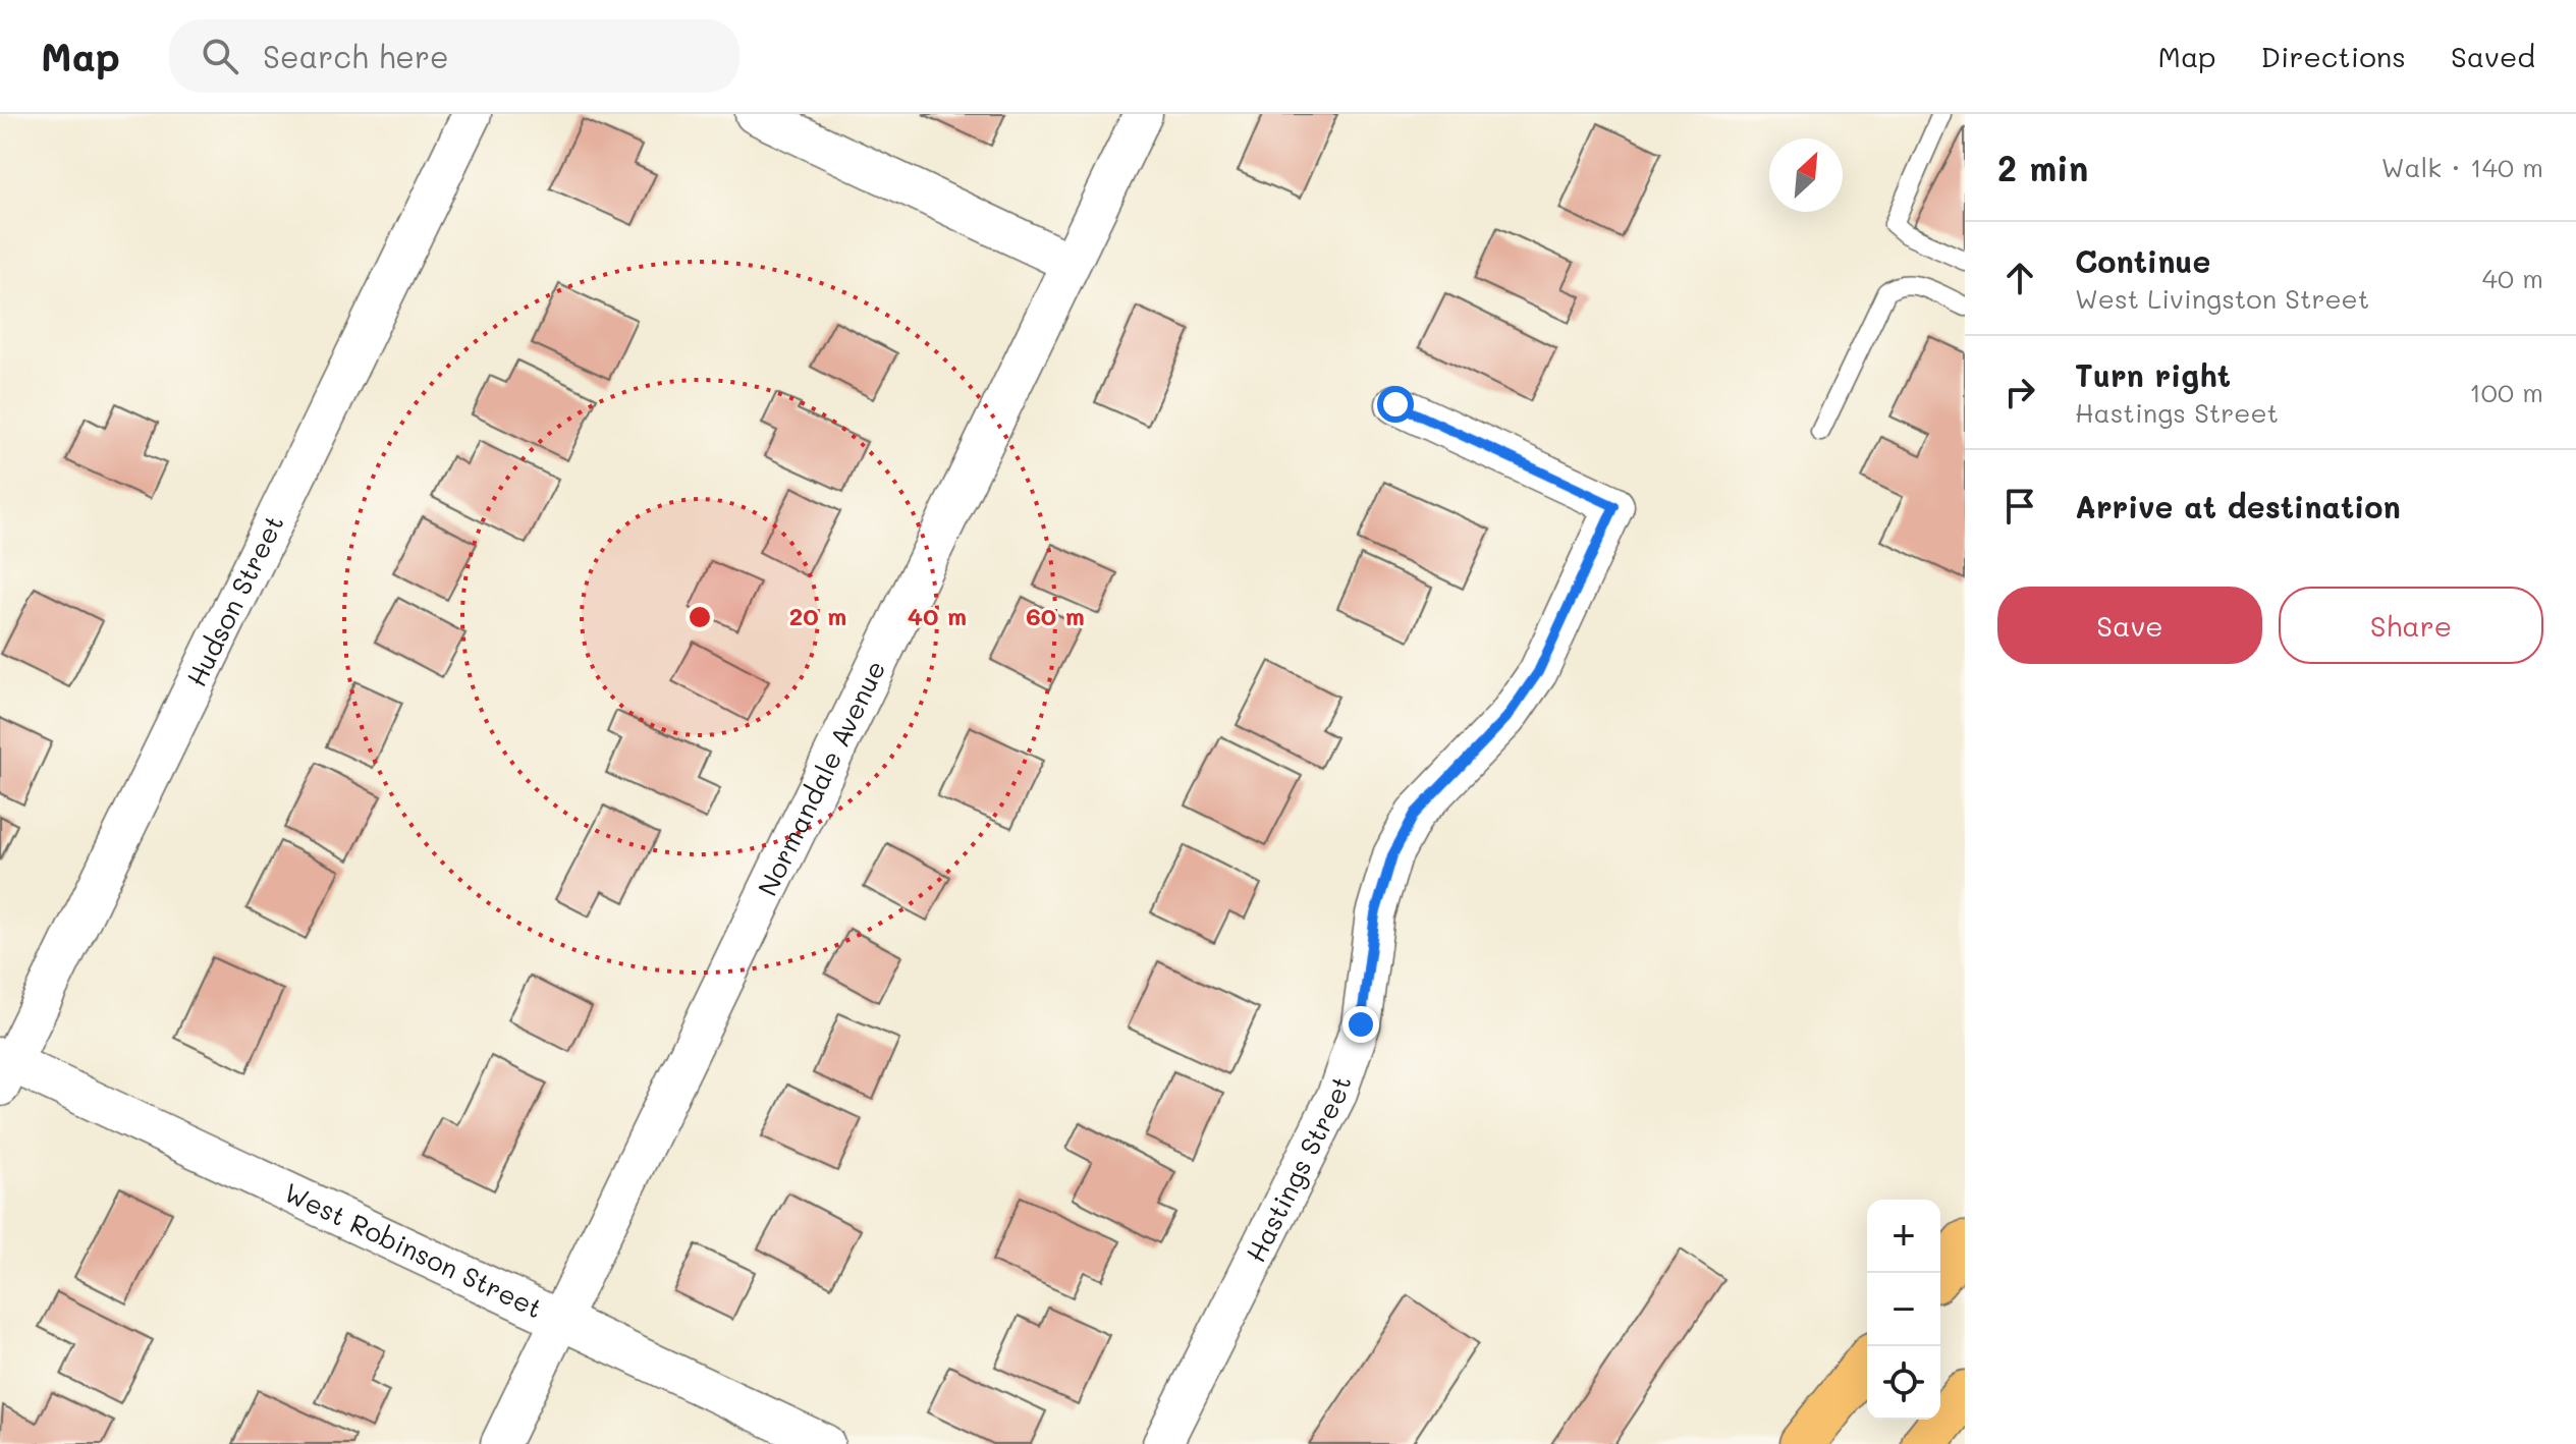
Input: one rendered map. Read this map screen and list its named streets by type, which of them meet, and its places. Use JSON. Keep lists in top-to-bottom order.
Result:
{
  "streets": {
    "street": [
      "Hudson Street",
      "Normandale Avenue",
      "Hastings Street",
      "West Robinson Street"
    ]
  },
  "crossings": [
    ["Hudson Street", "West Robinson Street"],
    ["Normandale Avenue", "West Robinson Street"]
  ],
  "north": "top right",
  "page": {
    "header": "Map",
    "search": "Search here",
    "nav": ["Map", "Directions", "Saved"],
    "heading": ["2 min", "Walk · 140 m"],
    "list": [
      ["Continue", "West Livingston Street", "40 m"],
      ["Turn right", "Hastings Street", "100 m"],
      "Arrive at destination"
    ],
    "buttons": ["Save", "Share"],
    "map_buttons": ["+", "−"]
  },
  "rings": ["20 m", "40 m", "60 m"]
}
